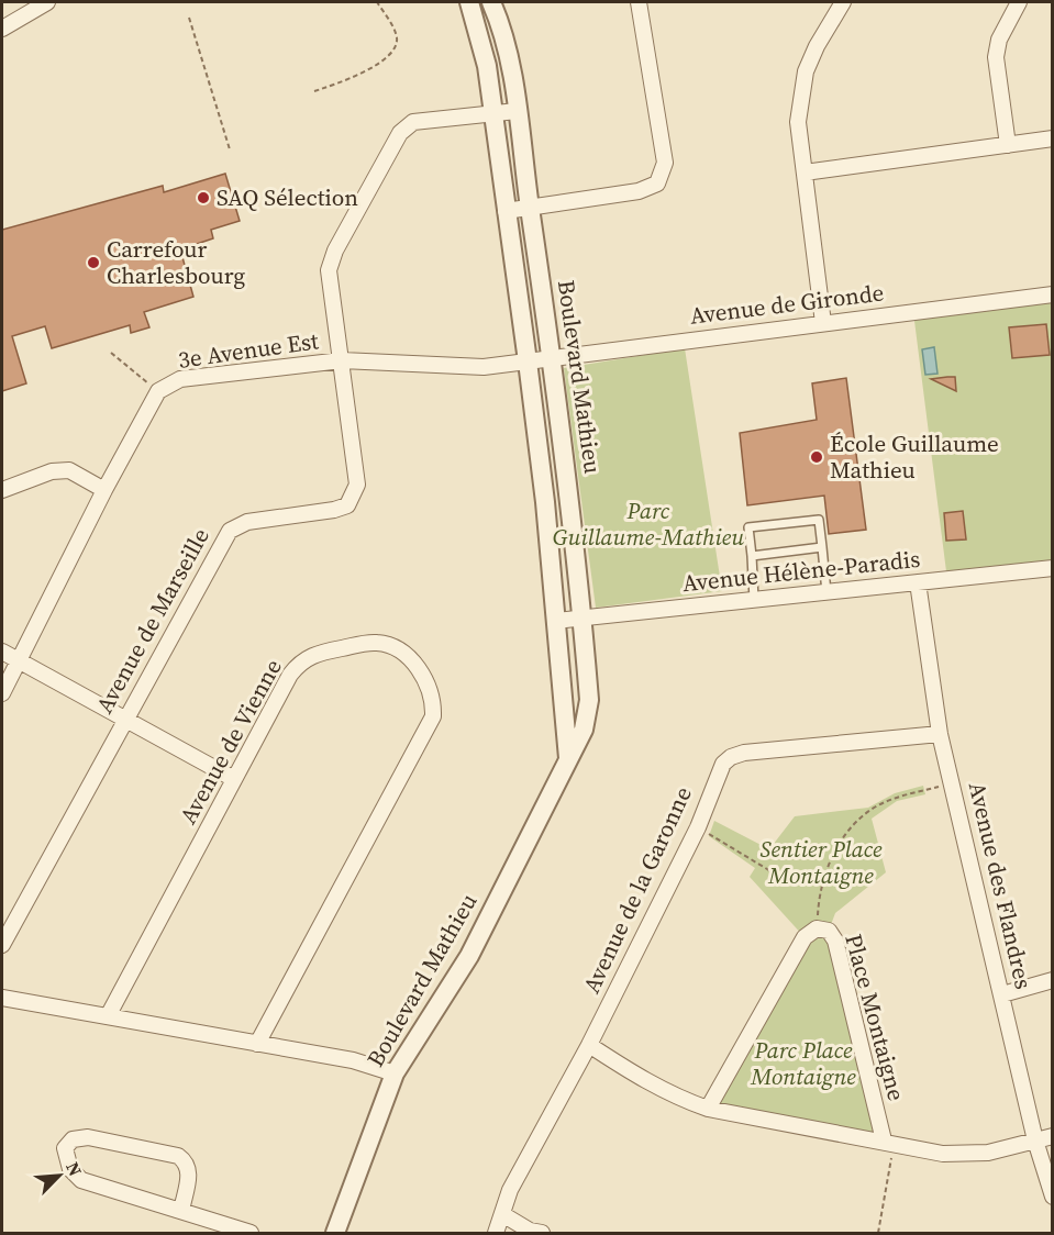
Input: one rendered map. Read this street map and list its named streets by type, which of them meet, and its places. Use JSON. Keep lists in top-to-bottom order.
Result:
{
  "streets": {
    "street": [
      "Avenue de Gironde",
      "3e Avenue Est",
      "Boulevard Mathieu",
      "Avenue Hélène-Paradis",
      "Avenue de Marseille",
      "Avenue de Vienne",
      "Avenue des Flandres",
      "Avenue de la Garonne",
      "Place Montaigne"
    ]
  },
  "crossings": [
    ["Avenue de Gironde", "3e Avenue Est"],
    ["Avenue de Gironde", "Boulevard Mathieu"],
    ["3e Avenue Est", "Avenue de Marseille"],
    ["Boulevard Mathieu", "Avenue Hélène-Paradis"],
    ["Boulevard Mathieu", "Avenue de Marseille"],
    ["Avenue Hélène-Paradis", "Avenue des Flandres"],
    ["Avenue des Flandres", "Avenue de la Garonne"]
  ],
  "parks": ["Parc Guillaume-Mathieu", "Sentier Place Montaigne", "Parc Place Montaigne"],
  "places": ["SAQ Sélection", "Carrefour Charlesbourg", "École Guillaume Mathieu"],
  "north": "top right"
}
